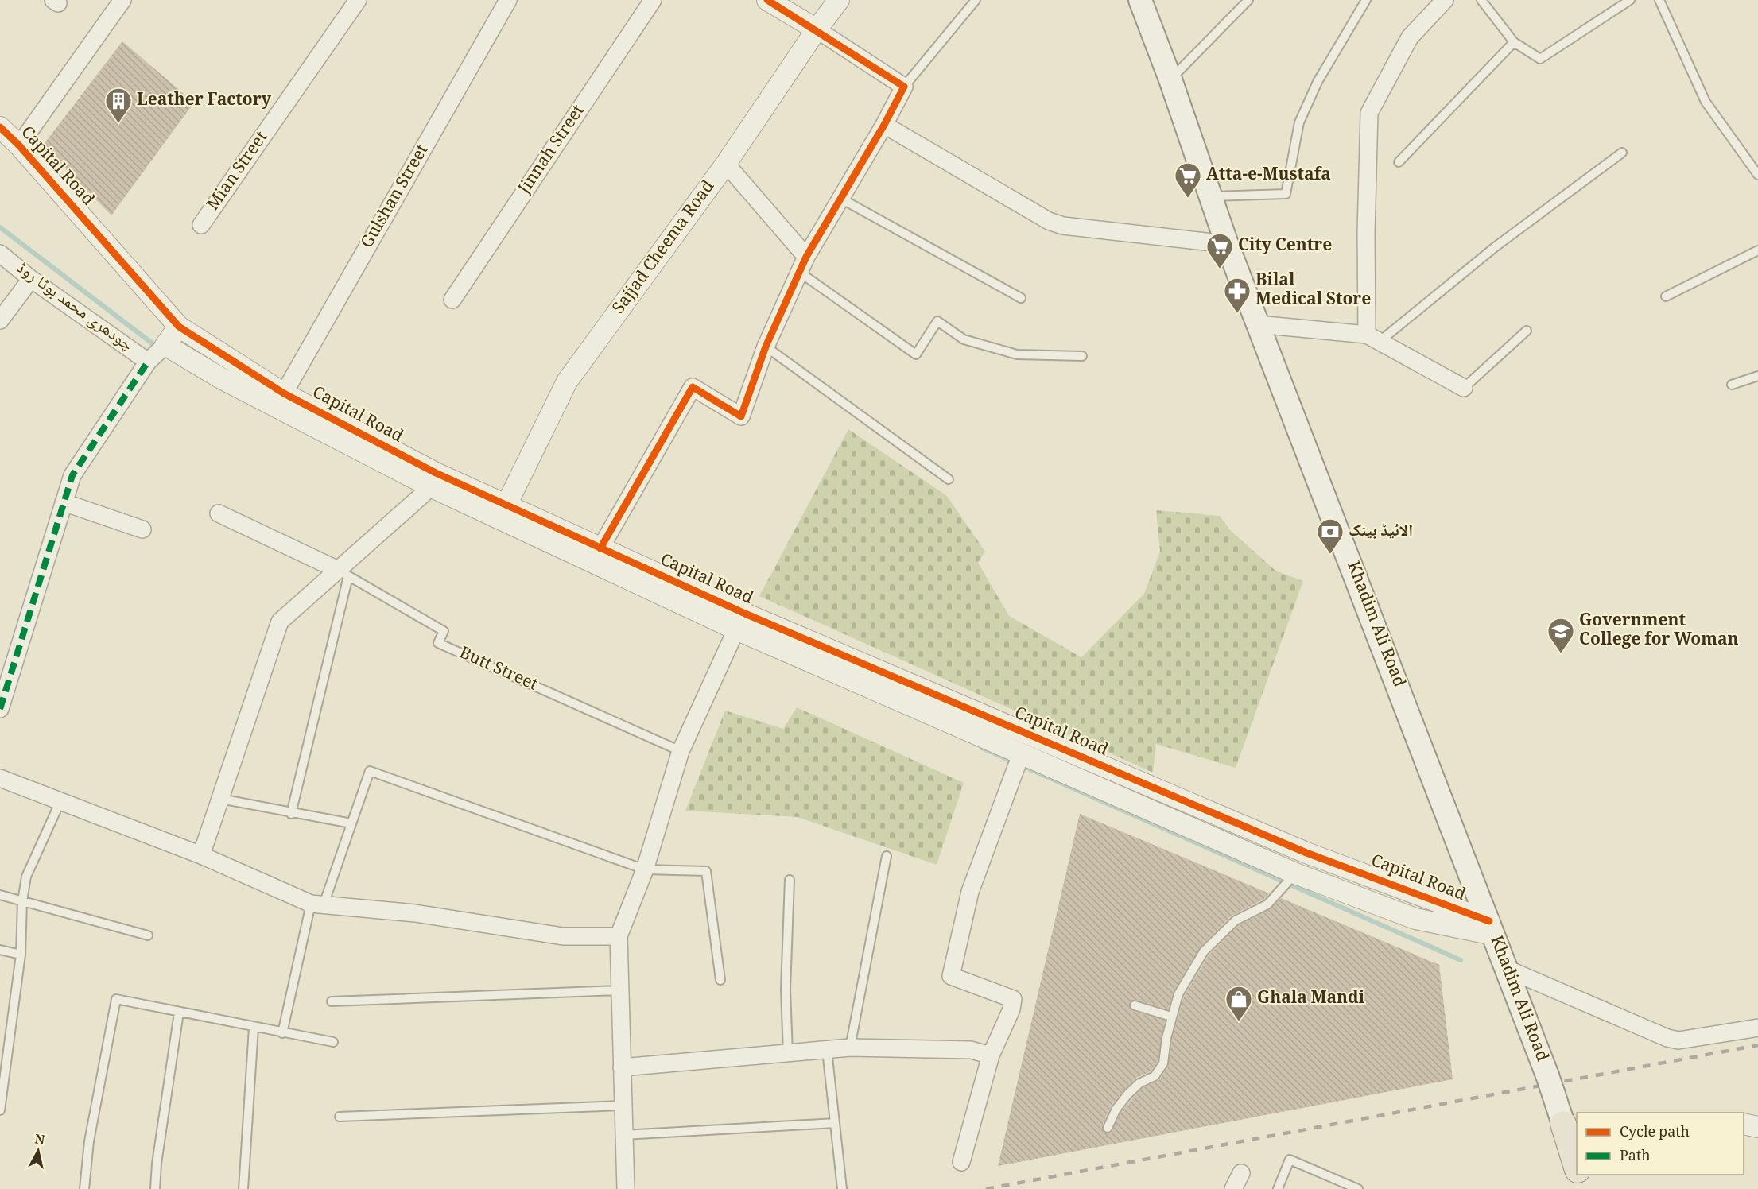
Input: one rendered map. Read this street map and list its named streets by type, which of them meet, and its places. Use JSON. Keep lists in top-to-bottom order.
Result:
{
  "streets": {
    "main road": ["Khadim Ali Road"],
    "street": [
      "Jinnah Street",
      "Capital Road",
      "Mian Street",
      "Gulshan Street",
      "Sajjad Cheema Road",
      "چودھری محمد بوٹا روڈ"
    ],
    "lane": ["Butt Street"]
  },
  "crossings": [
    ["Capital Road", "Gulshan Street"],
    ["Capital Road", "Sajjad Cheema Road"],
    ["Capital Road", "Khadim Ali Road"]
  ],
  "places": {
    "building": ["Leather Factory"],
    "supermarket": ["Atta-e-Mustafa", "City Centre"],
    "pharmacy": ["Bilal Medical Store"],
    "bank": ["الائیڈ بینک"],
    "school or university": ["Government College for Woman"],
    "shop": ["Ghala Mandi"]
  },
  "legend": ["Cycle path", "Path"],
  "north": "top"
}
